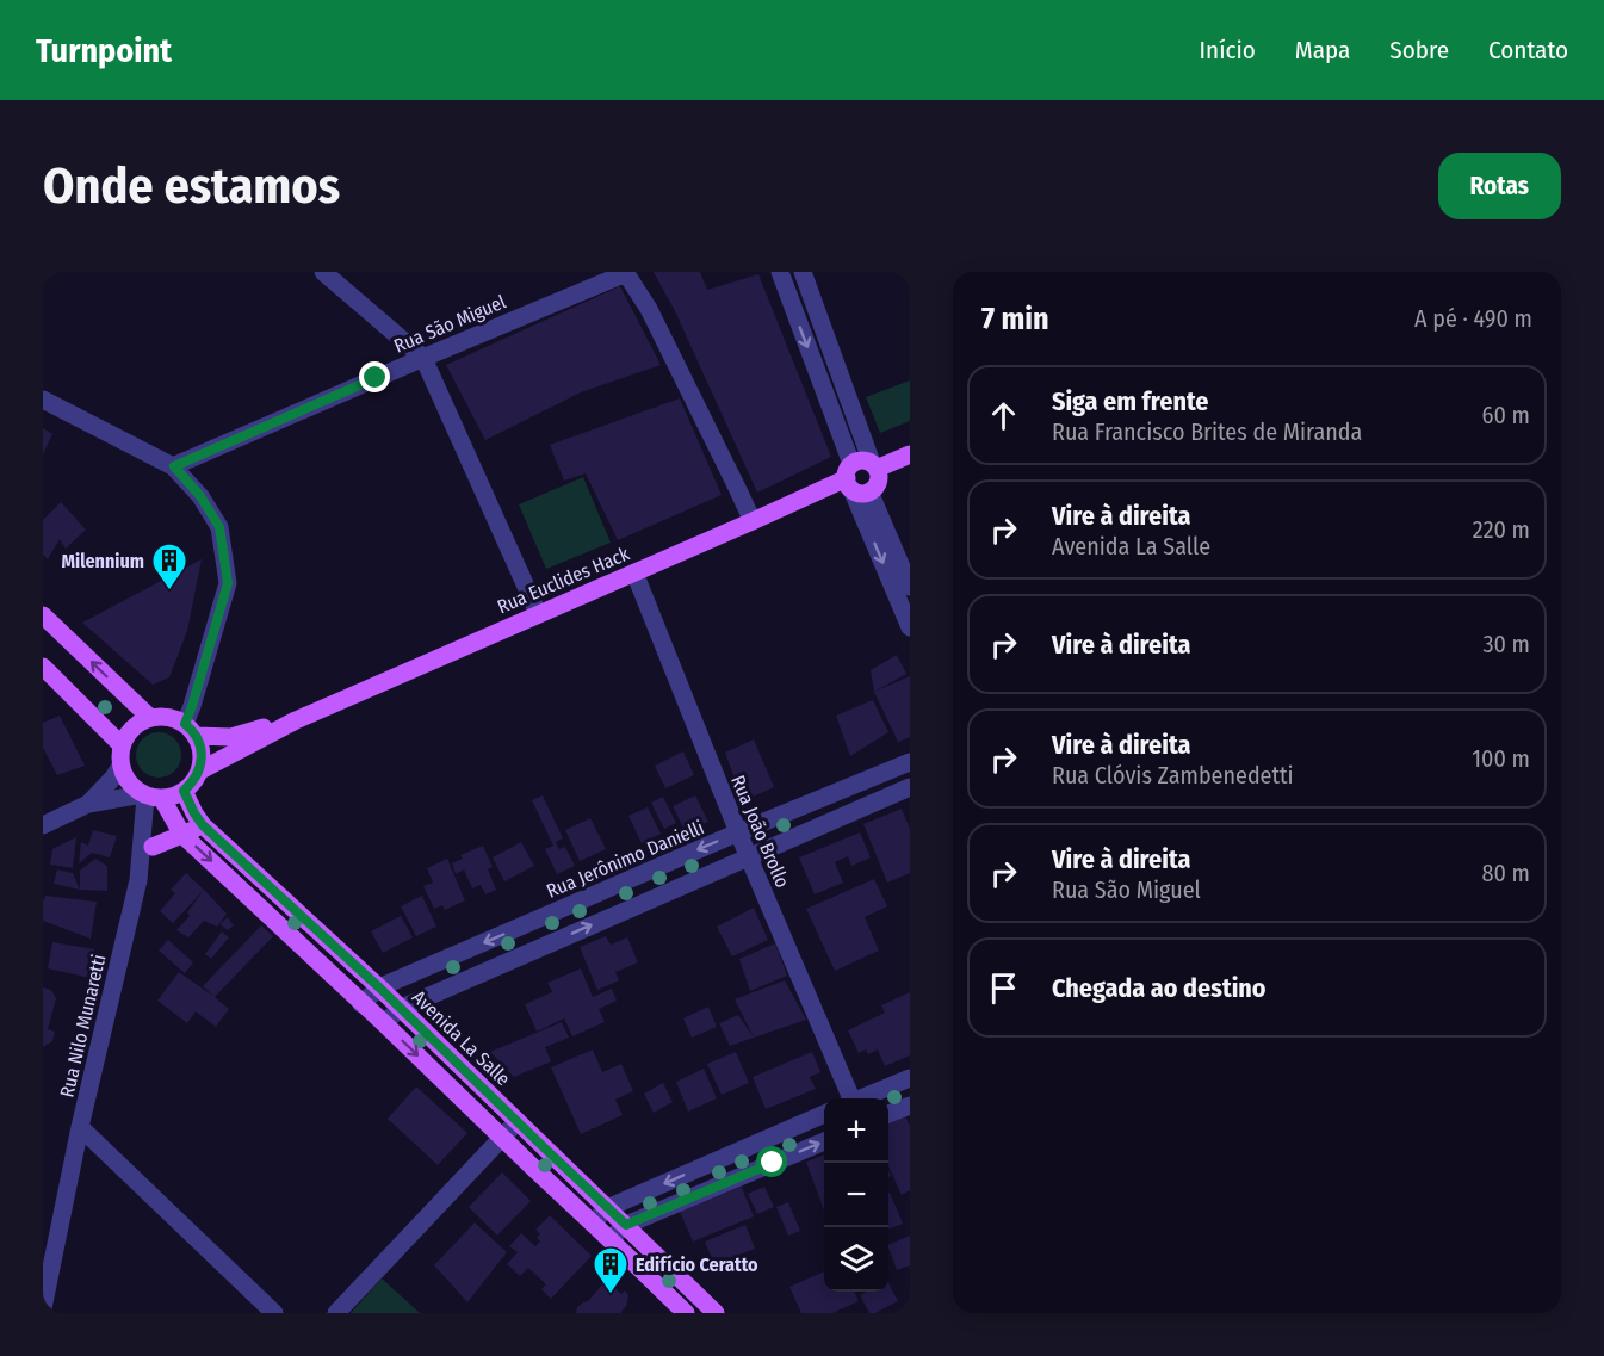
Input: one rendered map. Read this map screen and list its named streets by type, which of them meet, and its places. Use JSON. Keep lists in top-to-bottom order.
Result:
{
  "streets": {
    "main road": ["Rua Euclides Hack", "Avenida La Salle"],
    "street": [
      "Rua São Miguel",
      "Rua João Brollo",
      "Rua Jerônimo Danielli",
      "Rua Nilo Munaretti"
    ]
  },
  "crossings": [
    ["Rua Euclides Hack", "Rua João Brollo"],
    ["Rua Euclides Hack", "Rua Nilo Munaretti"],
    ["Rua Euclides Hack", "Avenida La Salle"],
    ["Rua João Brollo", "Rua Jerônimo Danielli"],
    ["Rua Jerônimo Danielli", "Avenida La Salle"],
    ["Rua Nilo Munaretti", "Avenida La Salle"]
  ],
  "places": {
    "building": ["Milennium", "Edifício Ceratto"]
  },
  "page": {
    "header": "Turnpoint",
    "nav": [
      "Início",
      "Mapa",
      "Sobre",
      "Contato"
    ],
    "buttons": "Rotas",
    "title": "Onde estamos",
    "heading": ["7 min", "A pé · 490 m"],
    "list": [
      ["Siga em frente", "Rua Francisco Brites de Miranda", "60 m"],
      ["Vire à direita", "Avenida La Salle", "220 m"],
      ["Vire à direita", "30 m"],
      ["Vire à direita", "Rua Clóvis Zambenedetti", "100 m"],
      ["Vire à direita", "Rua São Miguel", "80 m"],
      "Chegada ao destino"
    ],
    "map_buttons": ["+", "−"]
  }
}
